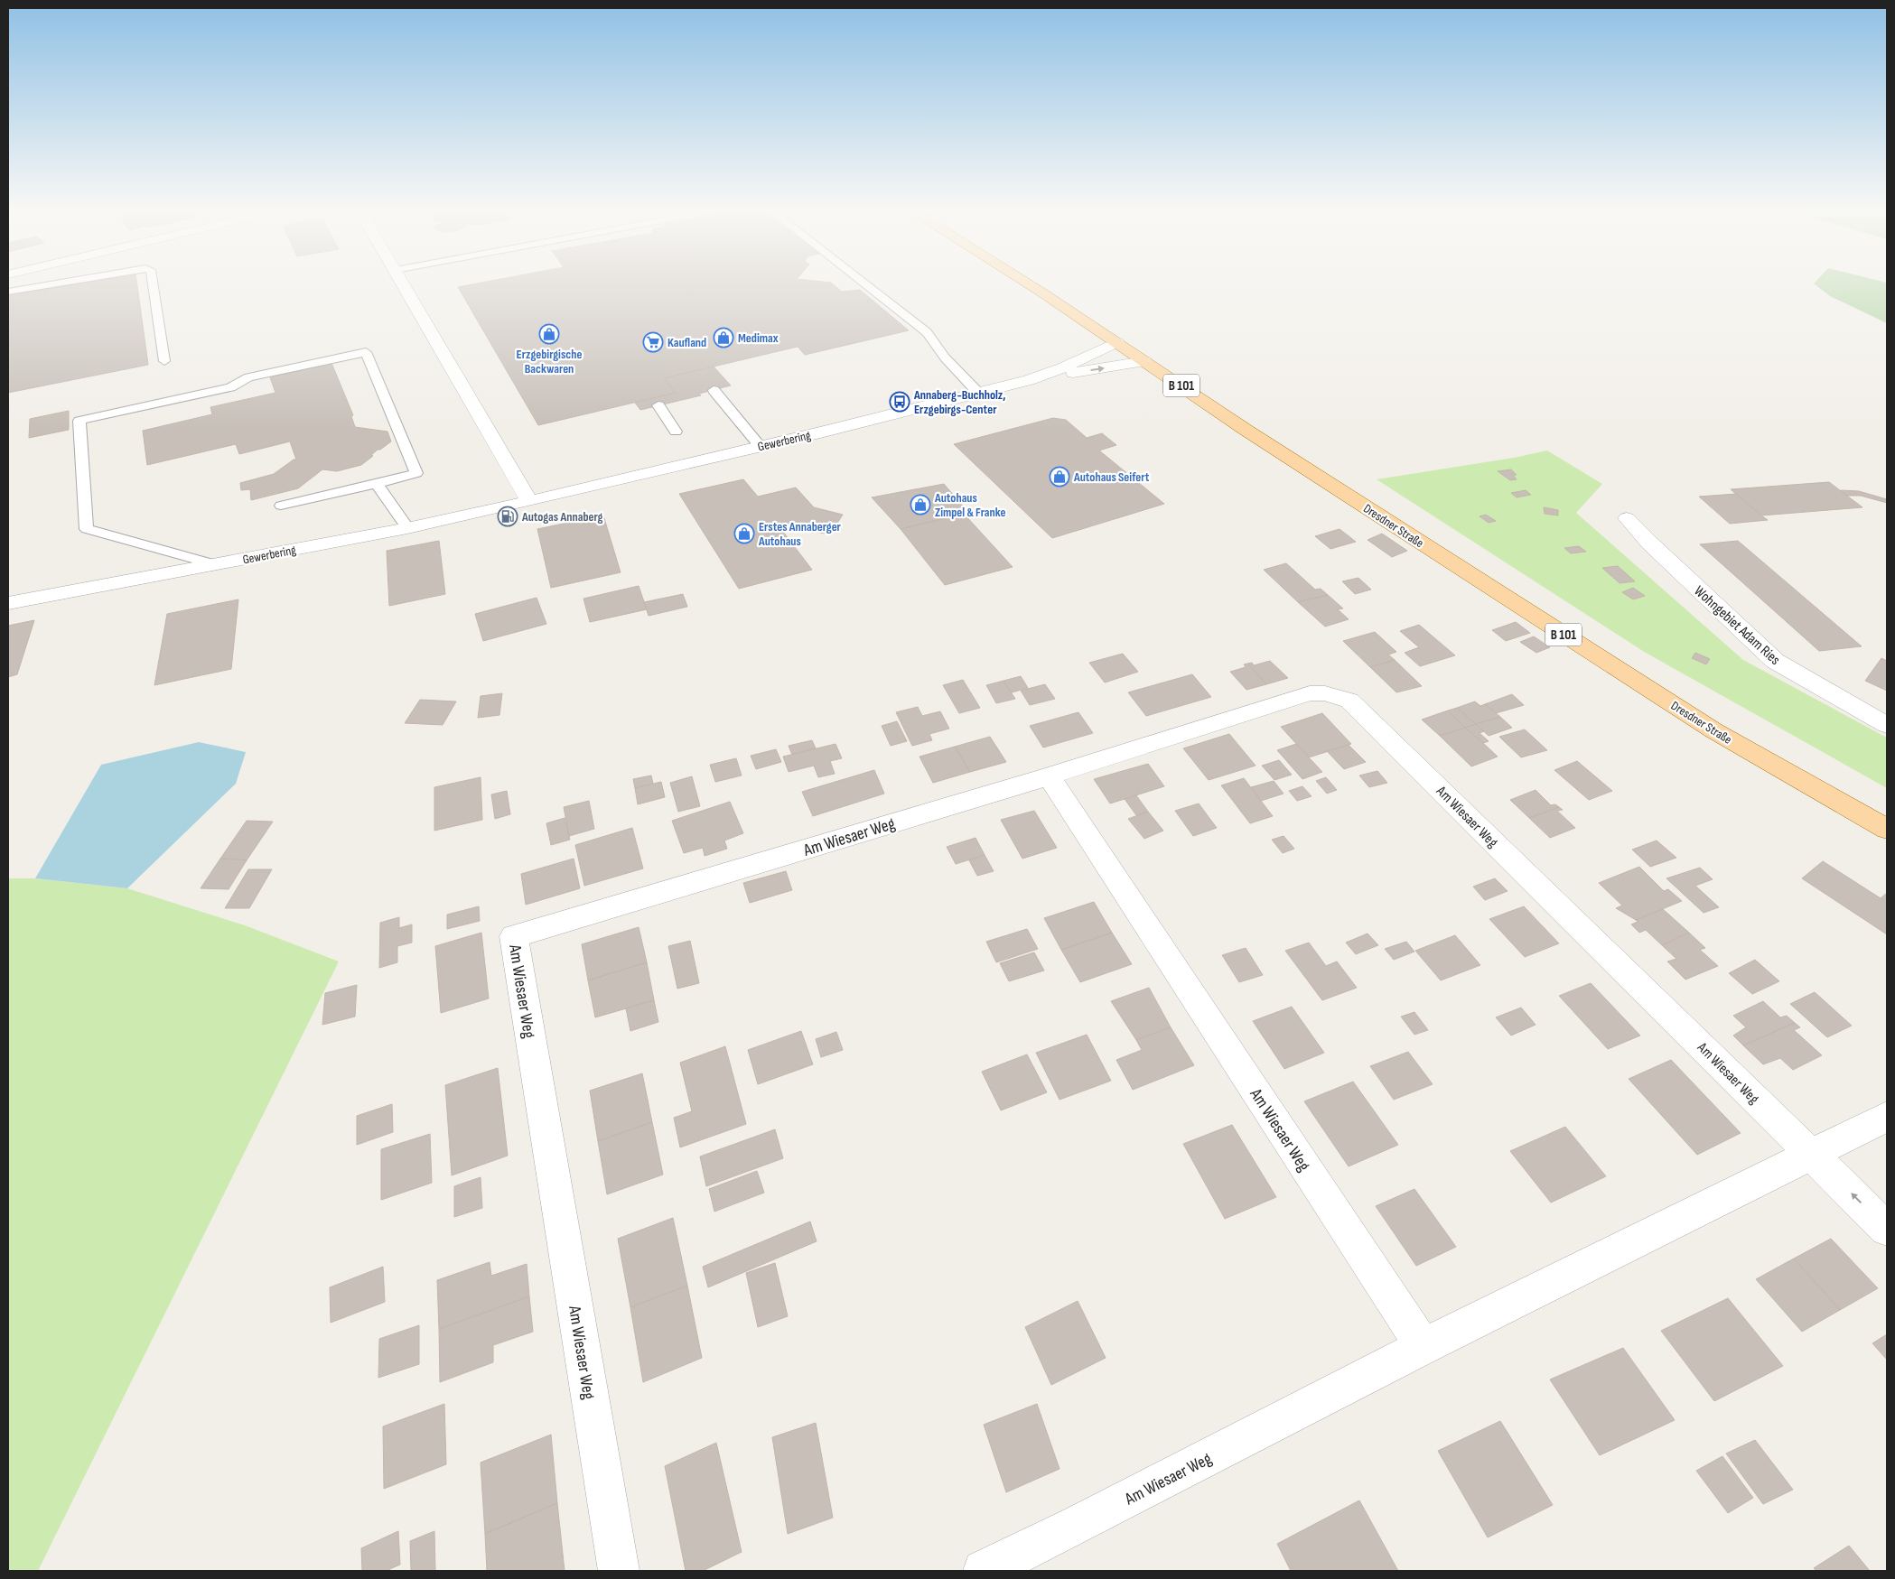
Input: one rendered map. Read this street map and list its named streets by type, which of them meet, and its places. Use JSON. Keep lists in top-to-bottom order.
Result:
{
  "streets": {
    "main road": ["B 101", "Dresdner Straße"],
    "street": ["Gewerbering", "Wohngebiet Adam Ries", "Am Wiesaer Weg"]
  },
  "crossings": [
    ["Gewerbering", "Dresdner Straße"]
  ],
  "places": {
    "shop": [
      "Erzgebirgische Backwaren",
      "Medimax",
      "Autohaus Seifert",
      "Autohaus Zimpel & Franke",
      "Erstes Annaberger Autohaus"
    ],
    "supermarket": ["Kaufland"],
    "bus stop": ["Annaberg-Buchholz, Erzgebirgs-Center"],
    "fuel station": ["Autogas Annaberg"]
  }
}
